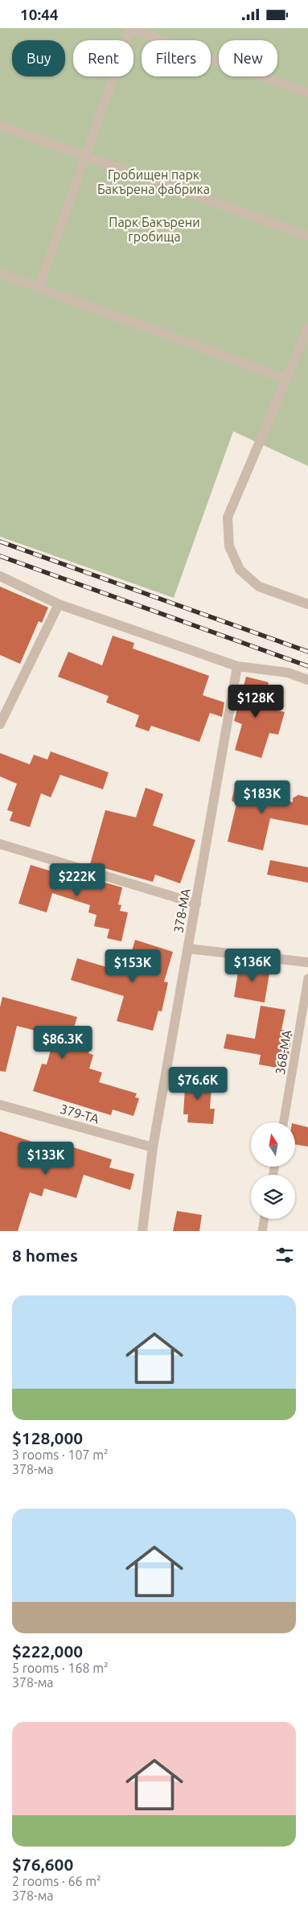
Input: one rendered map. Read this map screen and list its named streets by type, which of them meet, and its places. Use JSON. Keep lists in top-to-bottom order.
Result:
{
  "streets": {
    "street": ["378-МА", "379-ТА"],
    "lane": ["368-МА"]
  },
  "crossings": [
    ["378-МА", "379-ТА"]
  ],
  "parks": ["Гробищен парк Бакърена фабрика", "Парк Бакърени гробища"],
  "north": "top",
  "page": {
    "status": "10:44",
    "chip": [
      "Buy",
      "Rent",
      "Filters",
      "New"
    ],
    "price": [
      "$128K",
      "$183K",
      "$222K",
      "$136K",
      "$153K",
      "$86.3K",
      "$76.6K",
      "$133K"
    ],
    "heading": "8 homes",
    "list": [
      {
        "name": "$128,000",
        "note": "3 rooms · 107 m² · 378-ма"
      },
      {
        "name": "$222,000",
        "note": "5 rooms · 168 m² · 378-ма"
      },
      {
        "name": "$76,600",
        "note": "2 rooms · 66 m² · 378-ма"
      }
    ]
  }
}
